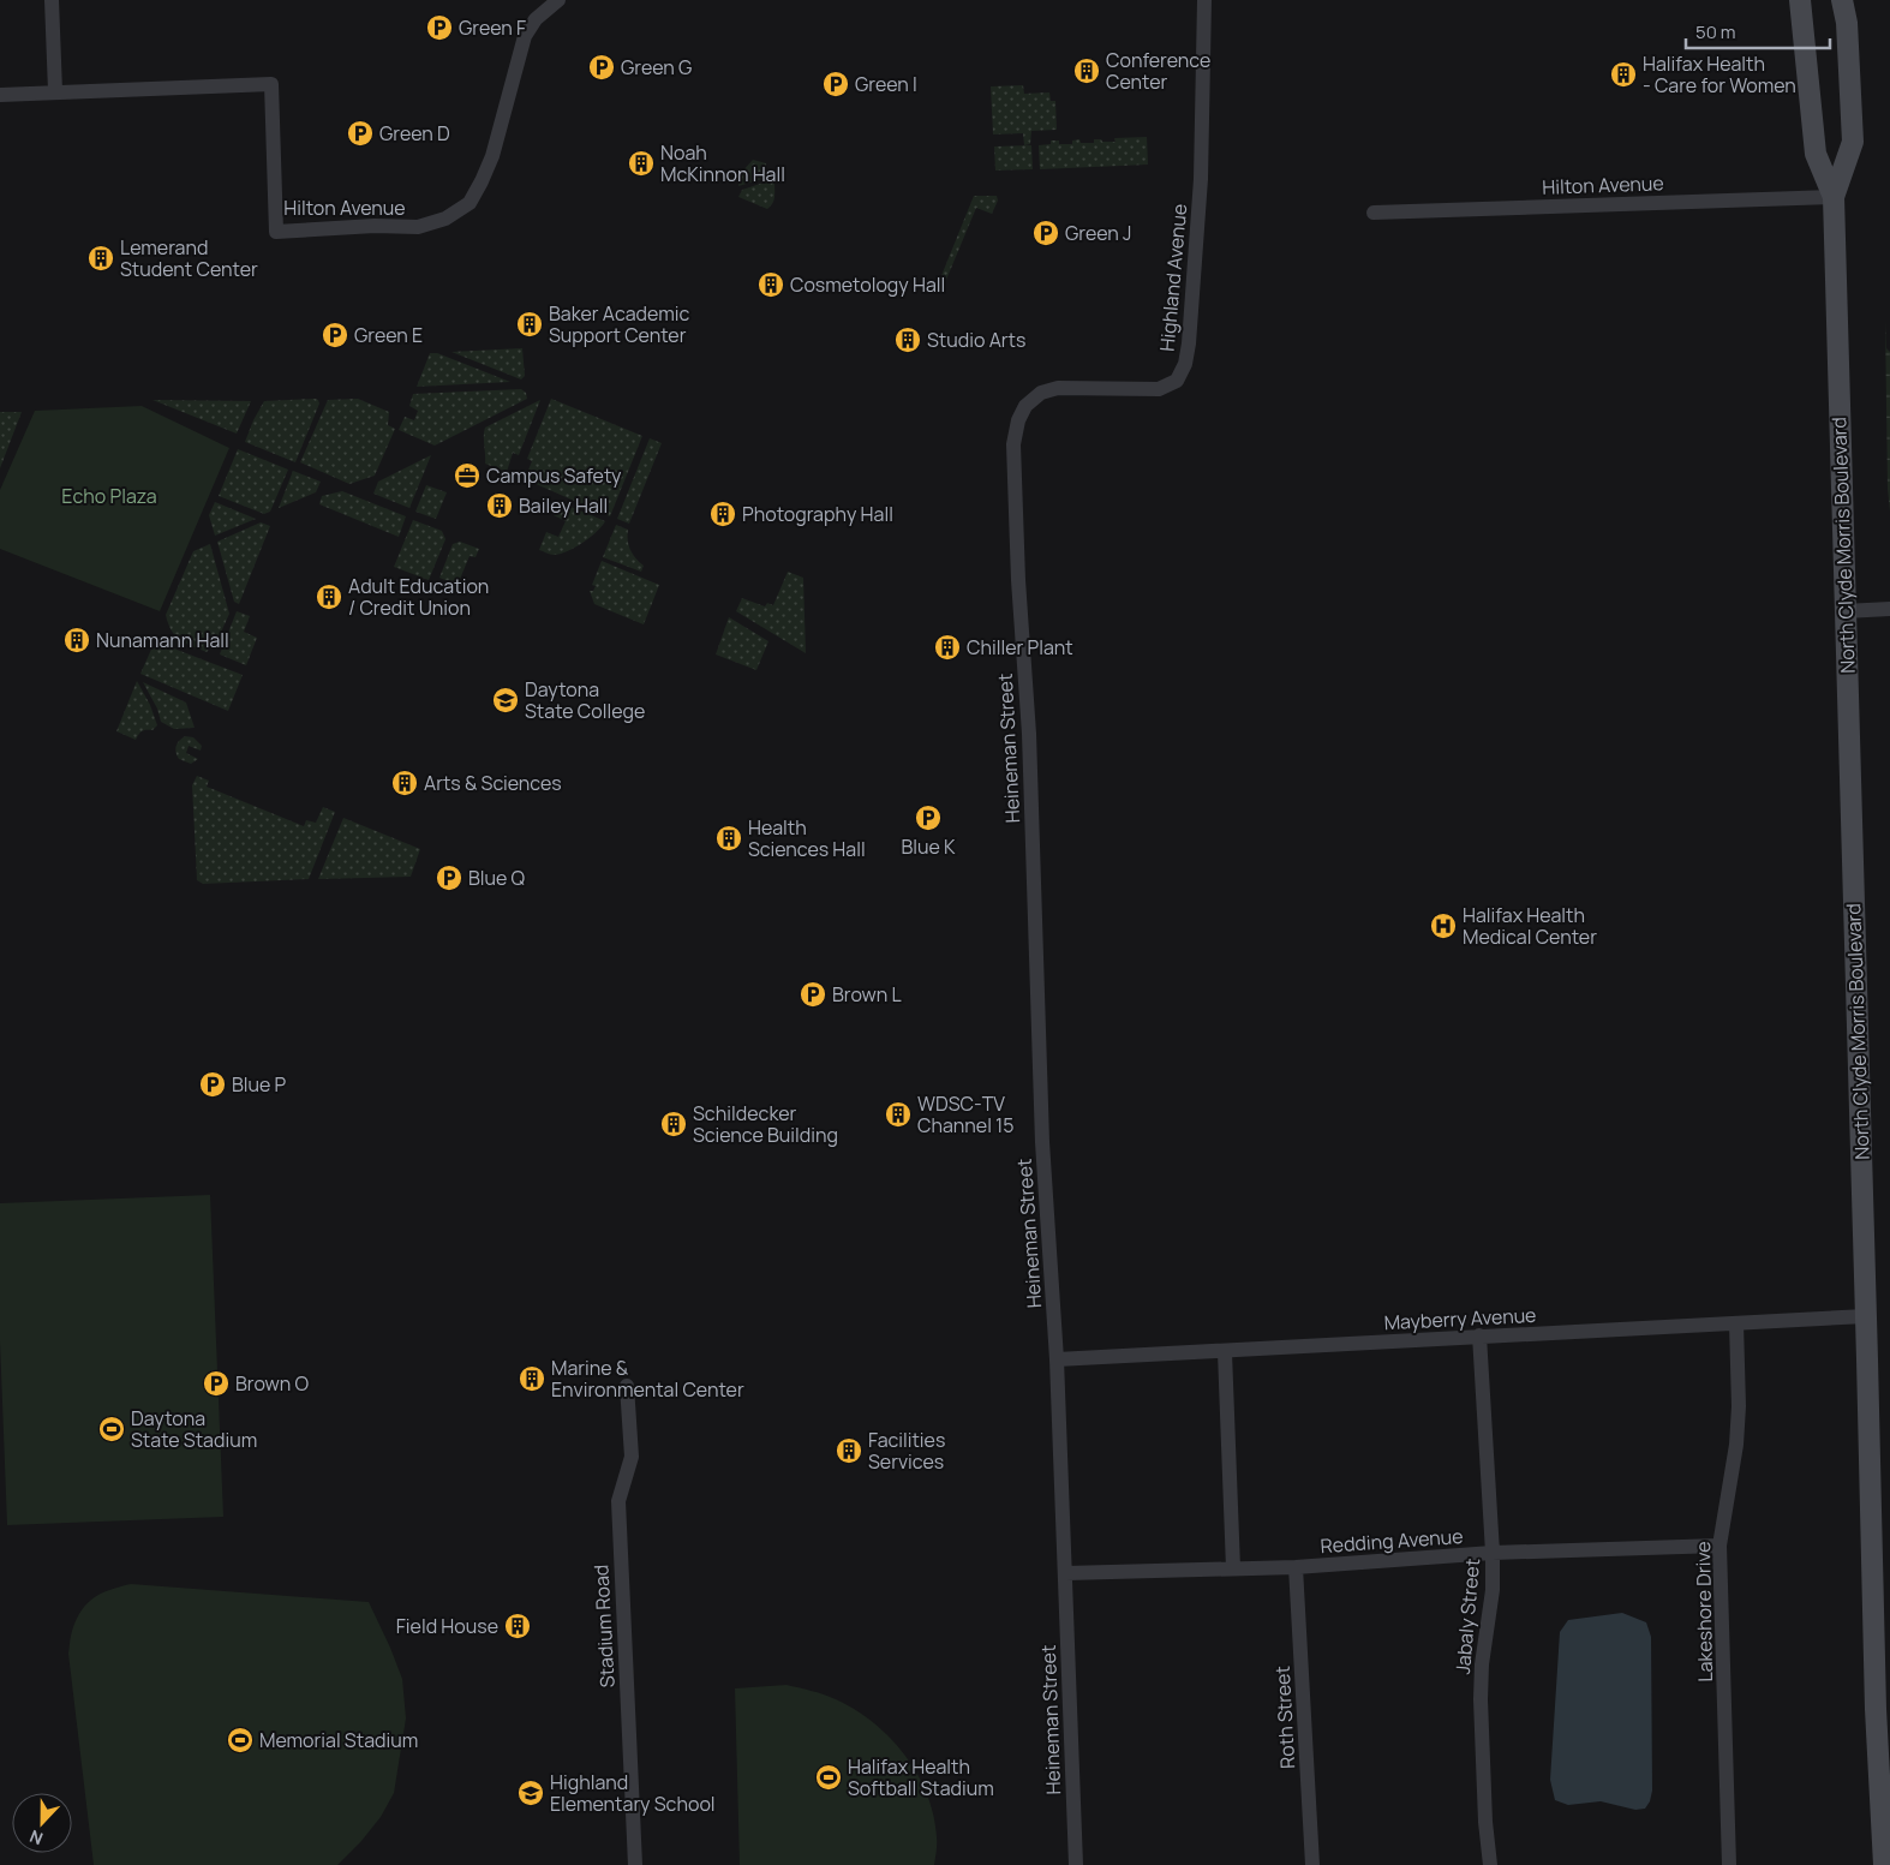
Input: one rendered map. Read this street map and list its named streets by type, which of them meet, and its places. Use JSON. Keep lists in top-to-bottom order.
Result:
{
  "streets": {
    "main road": ["North Clyde Morris Boulevard"],
    "street": [
      "Hilton Avenue",
      "Highland Avenue",
      "Heineman Street",
      "Mayberry Avenue",
      "Redding Avenue",
      "Lakeshore Drive",
      "Jabaly Street",
      "Stadium Road",
      "Roth Street"
    ]
  },
  "crossings": [
    ["Hilton Avenue", "North Clyde Morris Boulevard"],
    ["Highland Avenue", "Heineman Street"],
    ["North Clyde Morris Boulevard", "Mayberry Avenue"],
    ["Heineman Street", "Mayberry Avenue"],
    ["Heineman Street", "Redding Avenue"],
    ["Mayberry Avenue", "Lakeshore Drive"],
    ["Mayberry Avenue", "Jabaly Street"],
    ["Redding Avenue", "Lakeshore Drive"],
    ["Redding Avenue", "Jabaly Street"],
    ["Redding Avenue", "Roth Street"]
  ],
  "parks": ["Echo Plaza"],
  "places": {
    "parking": [
      "Green F",
      "Green G",
      "Green I",
      "Green D",
      "Green J",
      "Green E",
      "Blue K",
      "Blue Q",
      "Brown L",
      "Blue P",
      "Brown O"
    ],
    "building": [
      "Conference Center",
      "Halifax Health - Care for Women",
      "Noah McKinnon Hall",
      "Lemerand Student Center",
      "Cosmetology Hall",
      "Baker Academic Support Center",
      "Studio Arts",
      "Bailey Hall",
      "Photography Hall",
      "Adult Education / Credit Union",
      "Nunamann Hall",
      "Chiller Plant",
      "Arts & Sciences",
      "Health Sciences Hall",
      "WDSC-TV Channel 15",
      "Schildecker Science Building",
      "Marine & Environmental Center",
      "Facilities Services",
      "Field House"
    ],
    "office": ["Campus Safety"],
    "school or university": ["Daytona State College", "Highland Elementary School"],
    "hospital": ["Halifax Health Medical Center"],
    "sports": ["Daytona State Stadium", "Memorial Stadium", "Halifax Health Softball Stadium"]
  },
  "scale_bar": "50 m",
  "north": "bottom"
}
